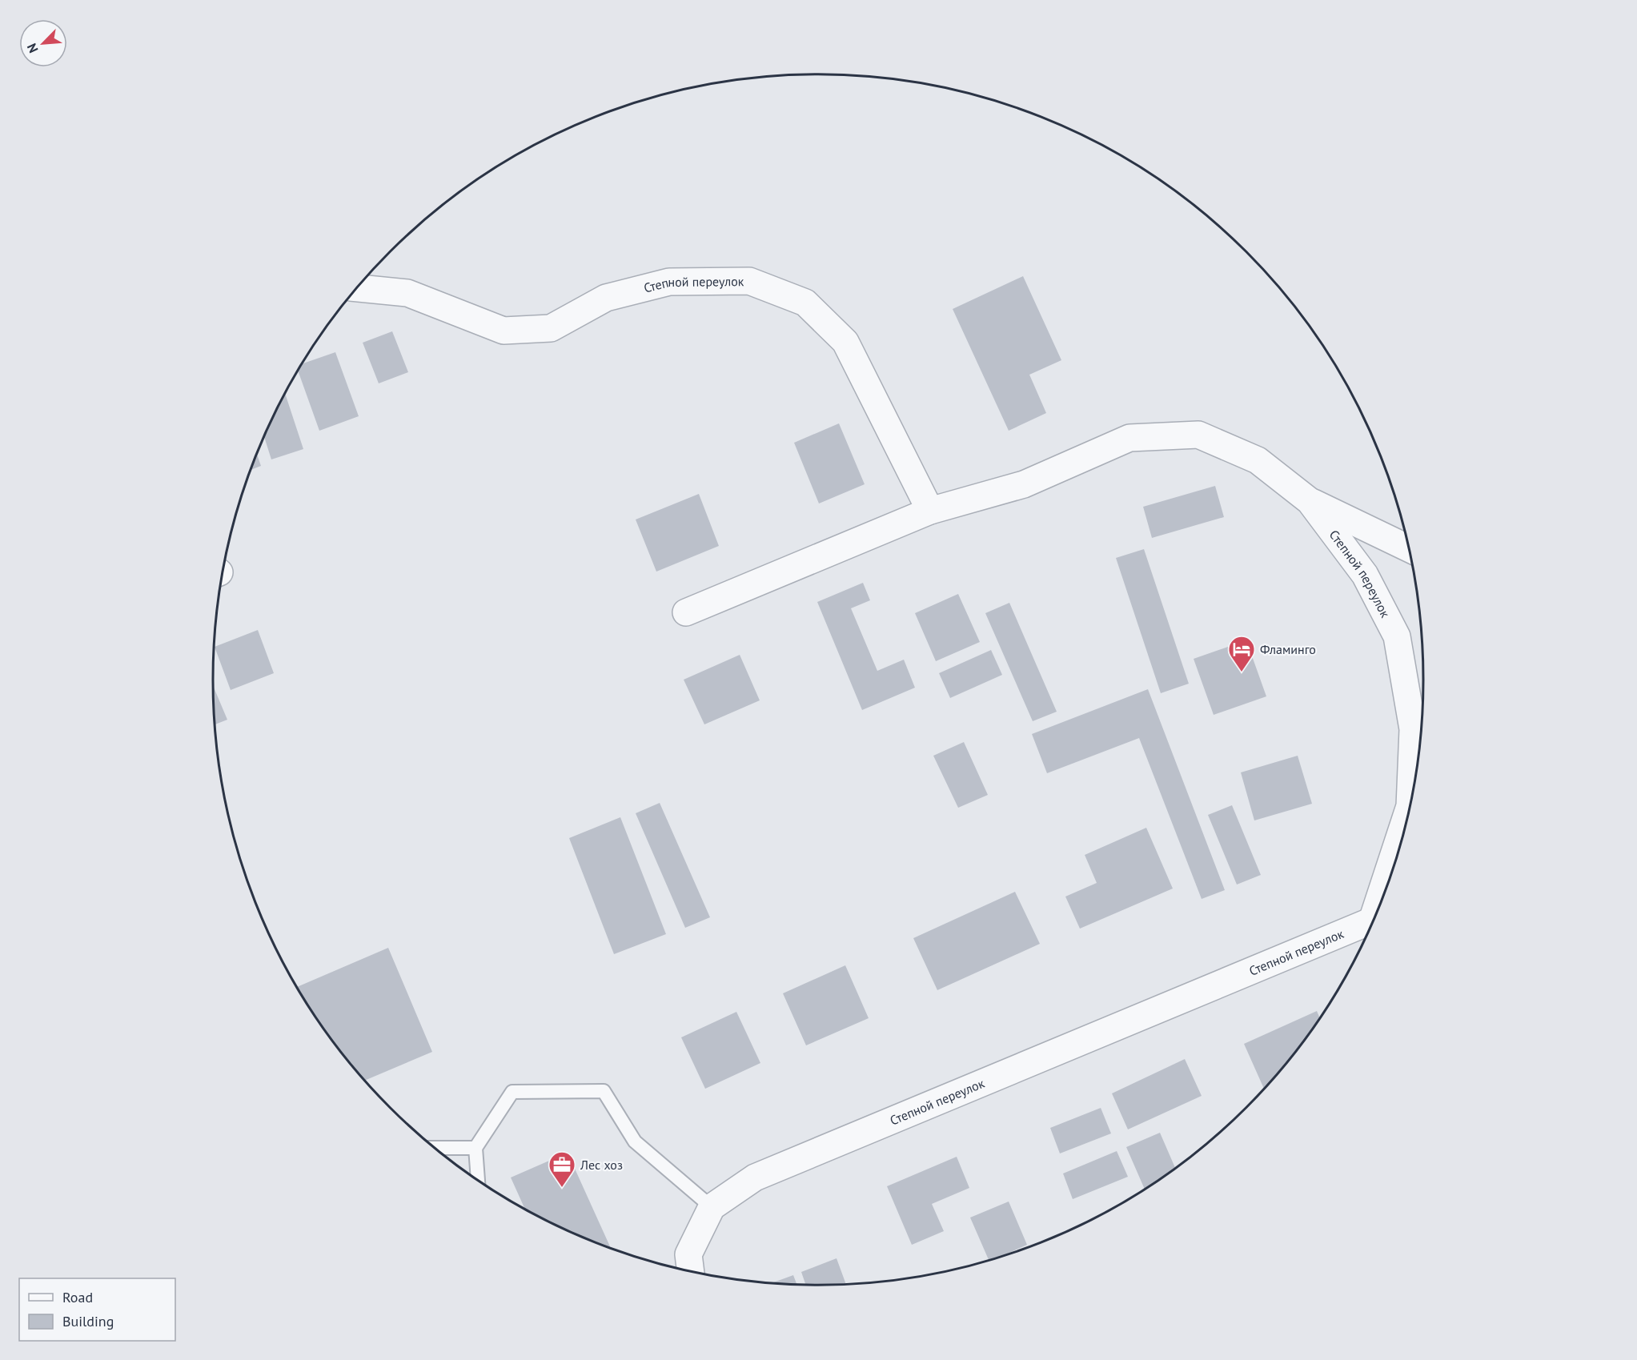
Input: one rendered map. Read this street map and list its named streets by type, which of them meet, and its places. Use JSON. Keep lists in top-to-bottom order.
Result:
{
  "streets": {
    "street": ["Степной переулок"]
  },
  "places": {
    "hotel": ["Фламинго"],
    "office": ["Лес хоз"]
  },
  "legend": ["Road", "Building"],
  "north": "bottom left"
}
